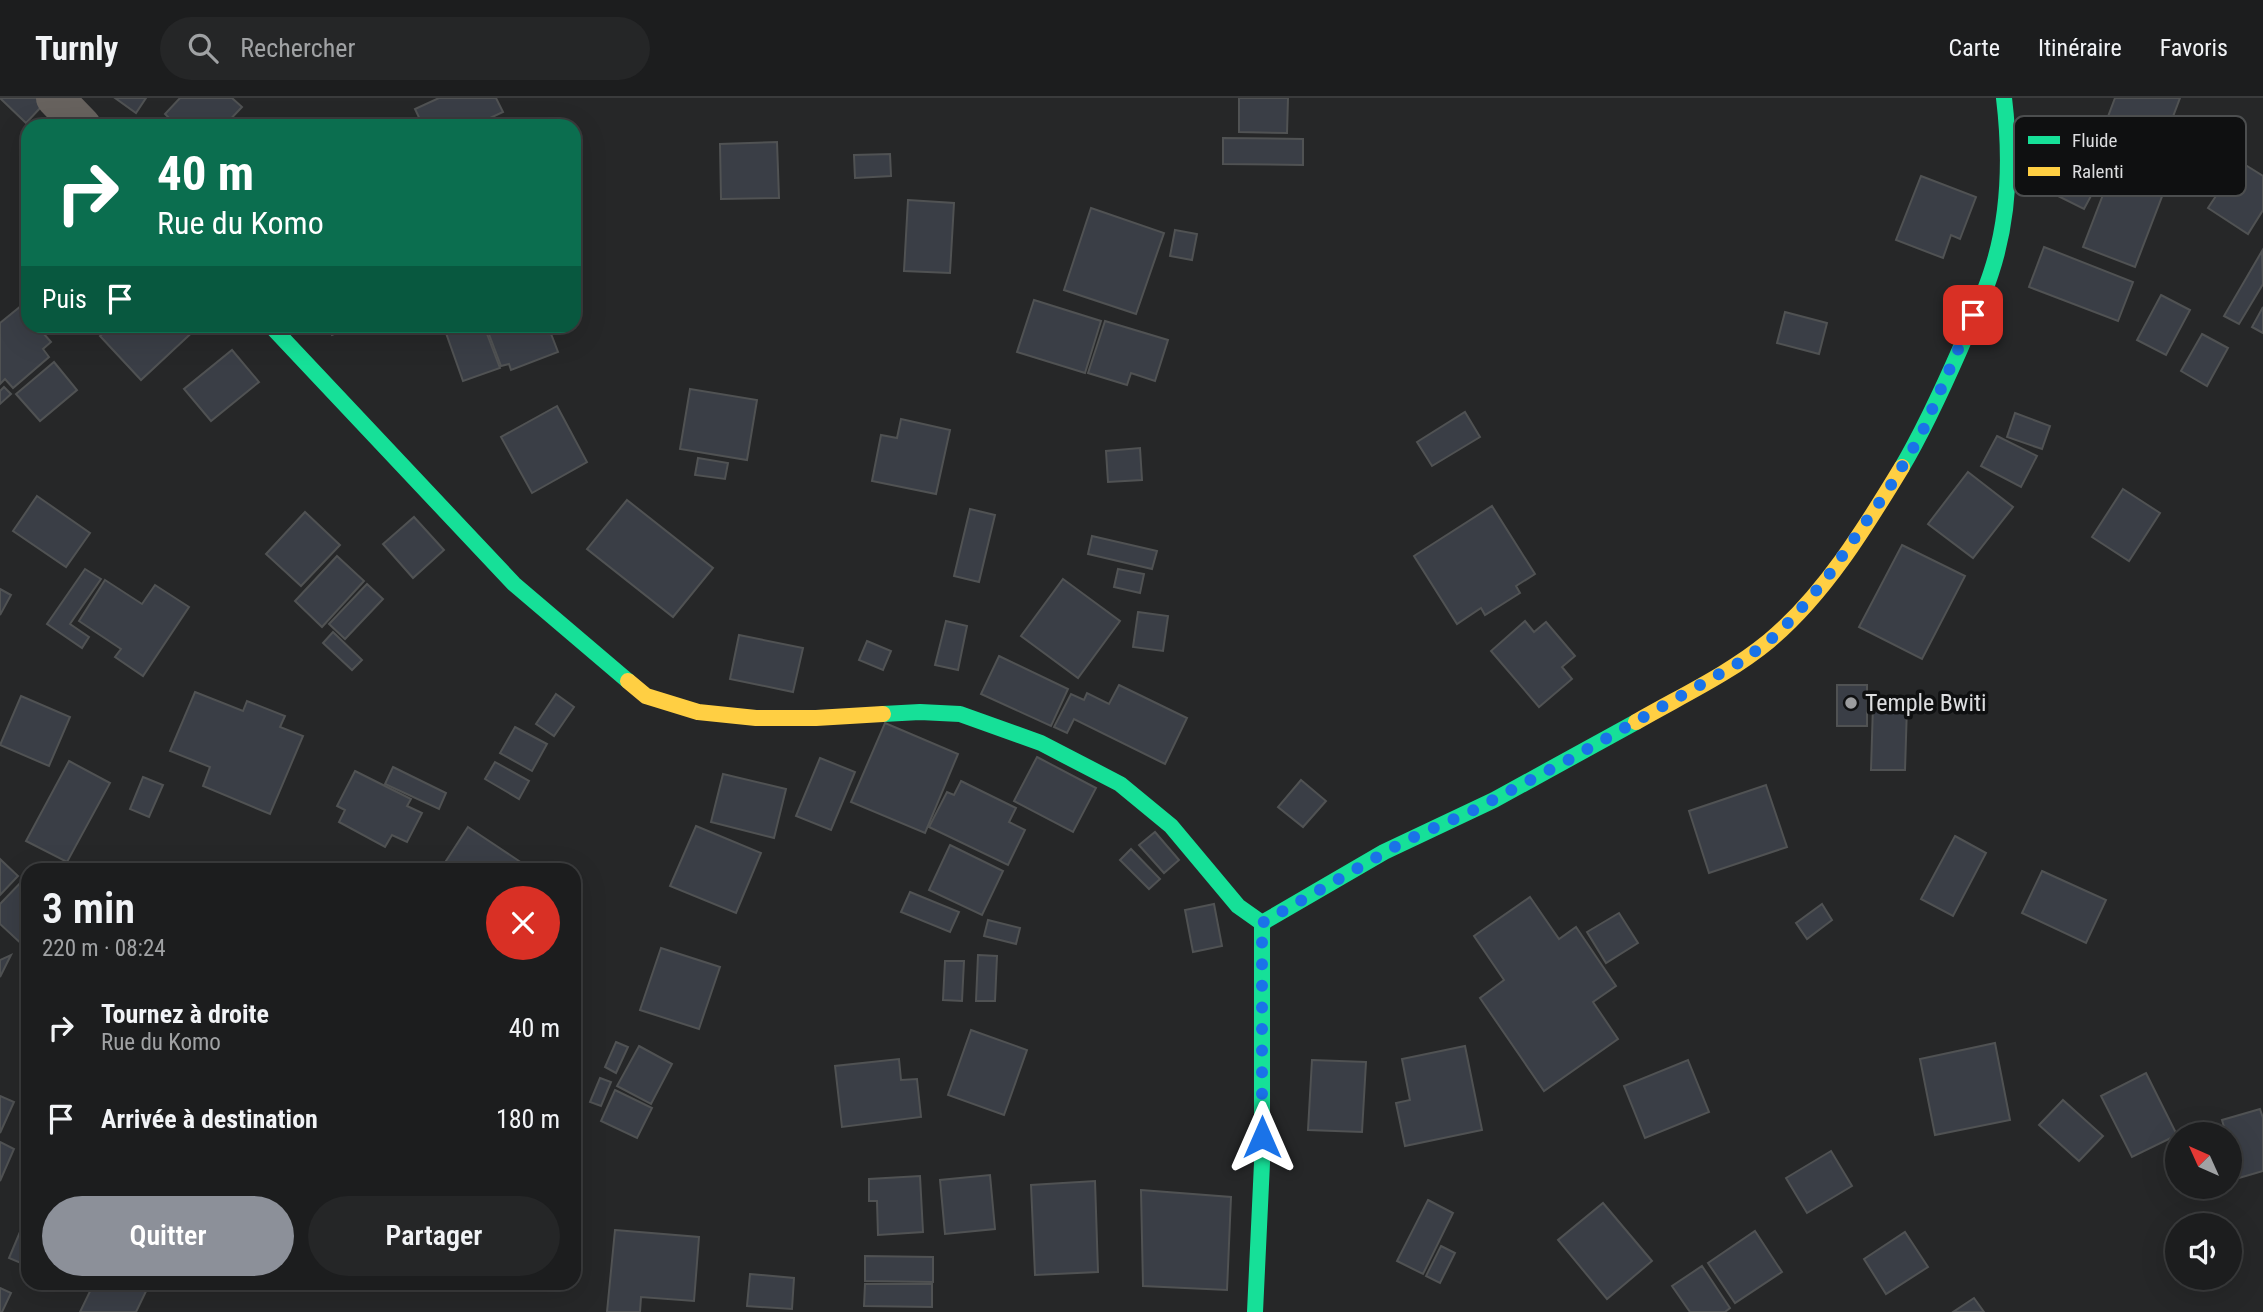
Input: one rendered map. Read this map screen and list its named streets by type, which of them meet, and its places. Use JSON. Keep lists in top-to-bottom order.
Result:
{
  "places": ["Temple Bwiti"],
  "legend": ["Fluide", "Ralenti"],
  "north": "top left",
  "page": {
    "header": "Turnly",
    "search": "Rechercher",
    "nav": ["Carte", "Itinéraire", "Favoris"],
    "turn": ["40 m", "Rue du Komo"],
    "then": "Puis",
    "heading": ["3 min", "220 m · 08:24"],
    "list": [
      {
        "name": "Tournez à droite",
        "note": "Rue du Komo",
        "value": "40 m"
      },
      {
        "name": "Arrivée à destination",
        "value": "180 m"
      }
    ],
    "buttons": ["Quitter", "Partager"]
  }
}
